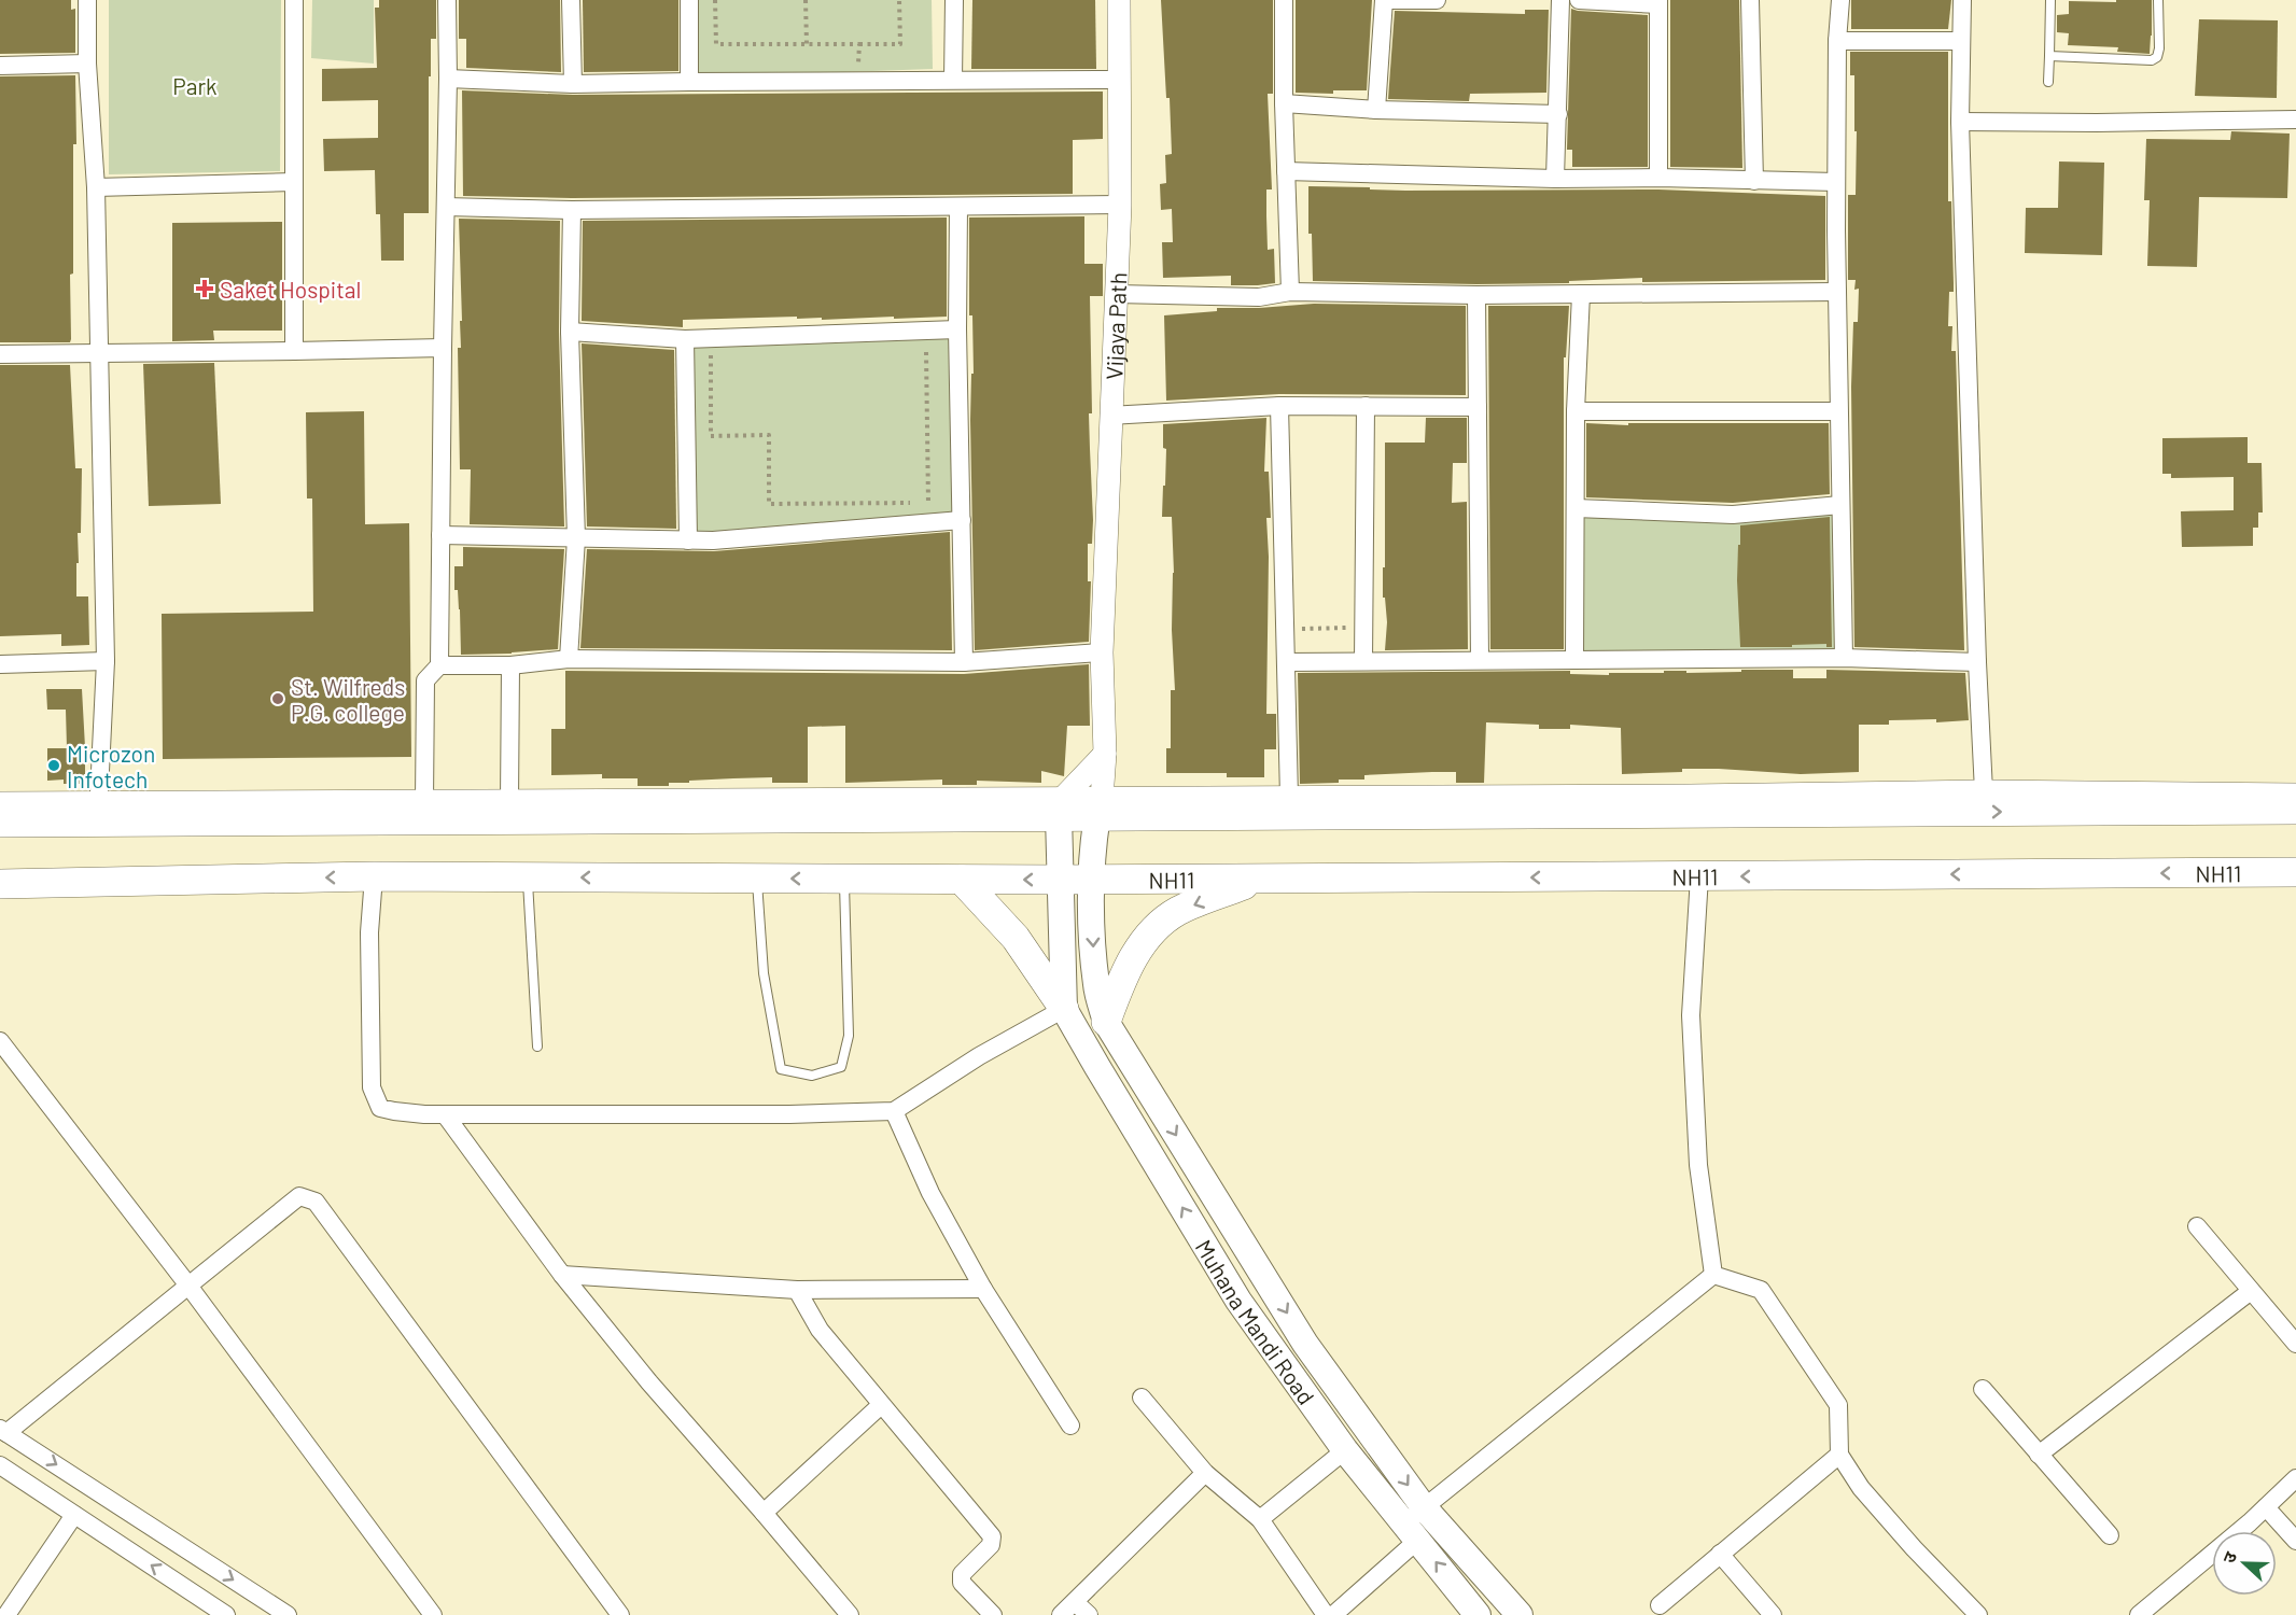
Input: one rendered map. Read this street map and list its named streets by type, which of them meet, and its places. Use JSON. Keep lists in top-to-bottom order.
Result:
{
  "streets": {
    "highway": ["NH11"],
    "main road": ["Muhana Mandi Road"],
    "street": ["Vijaya Path"]
  },
  "parks": ["Park"],
  "places": {
    "health": ["Saket Hospital"],
    "other": ["St. Wilfreds P.G. college", "Microzon Infotech"]
  },
  "north": "left"
}
